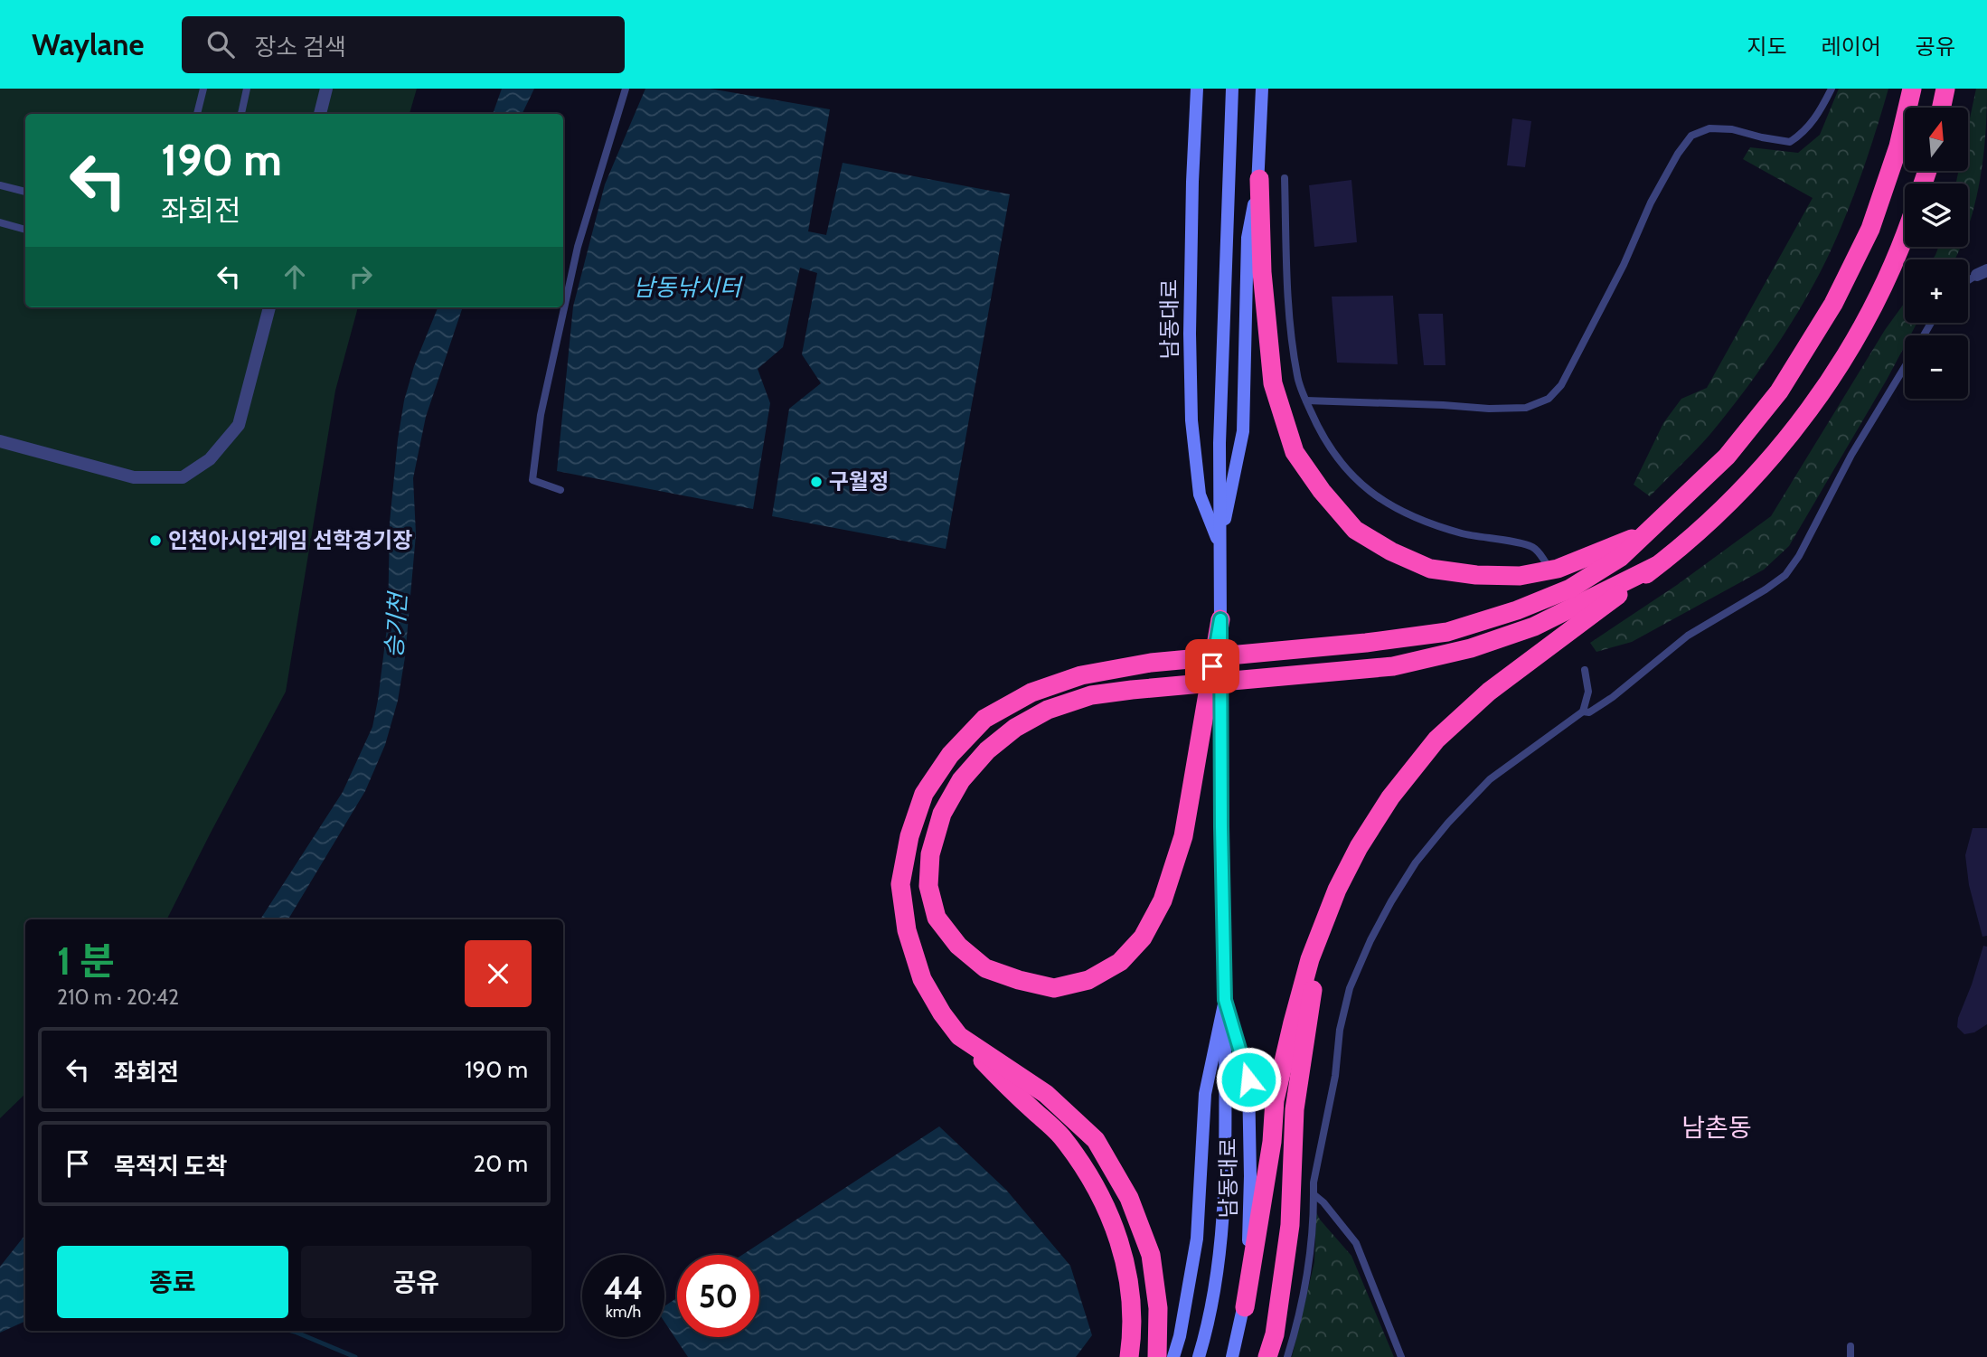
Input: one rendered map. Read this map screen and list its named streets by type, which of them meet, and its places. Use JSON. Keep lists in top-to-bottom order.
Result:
{
  "streets": {
    "main road": ["남동대로"]
  },
  "districts": ["남촌동"],
  "water": ["남동낚시터", "승기천"],
  "places": ["구월정", "인천아시안게임 선학경기장"],
  "north": "top",
  "page": {
    "header": "Waylane",
    "search": "장소 검색",
    "nav": ["지도", "레이어", "공유"],
    "map_buttons": ["+", "−"],
    "turn": ["190 m", "좌회전"],
    "heading": ["1 분", "210 m · 20:42"],
    "list": [
      {
        "name": "좌회전",
        "value": "190 m"
      },
      {
        "name": "목적지 도착",
        "value": "20 m"
      }
    ],
    "buttons": ["종료", "공유"],
    "speed": "44 km/h",
    "limit": "50"
  }
}
